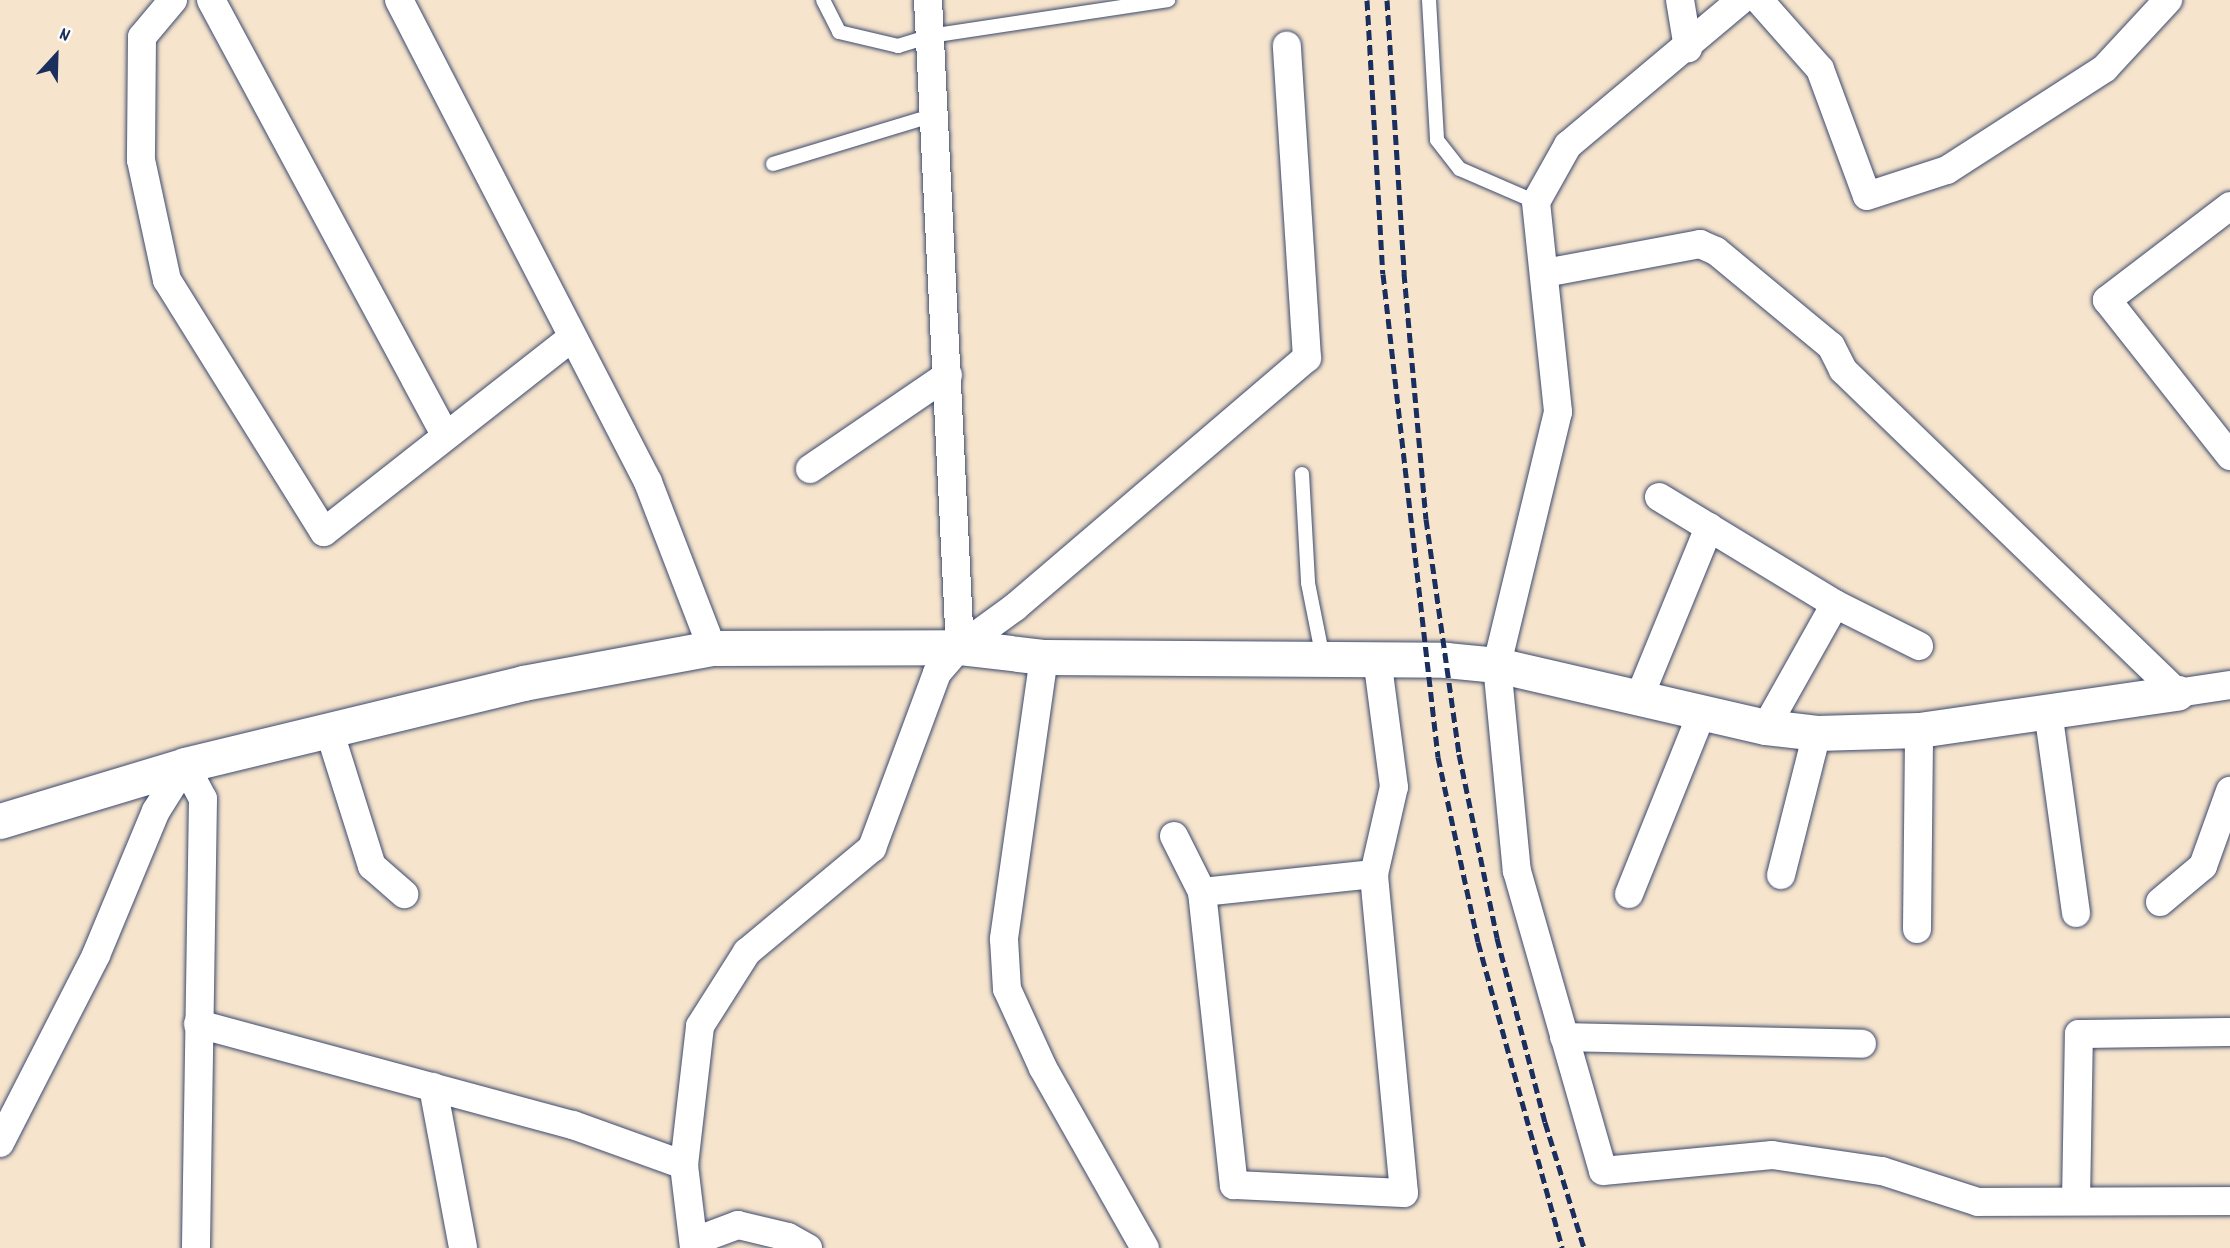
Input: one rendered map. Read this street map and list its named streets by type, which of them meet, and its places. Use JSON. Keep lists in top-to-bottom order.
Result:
{
  "north": "top"
}
